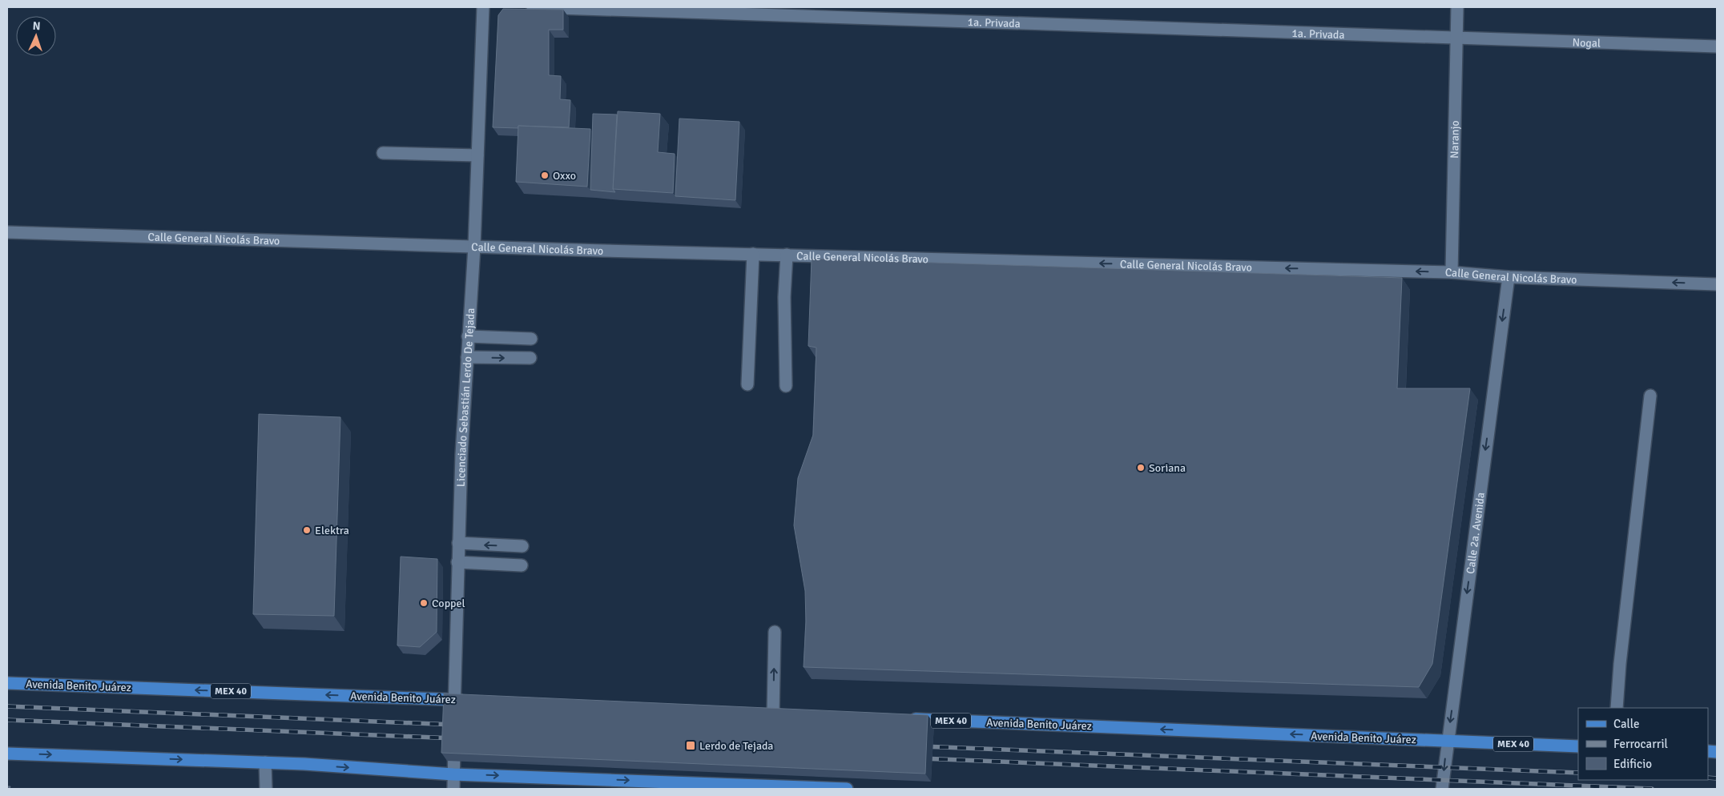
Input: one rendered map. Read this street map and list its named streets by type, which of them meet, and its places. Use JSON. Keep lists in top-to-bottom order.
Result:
{
  "streets": {
    "main road": ["Avenida Benito Juárez", "MEX 40"],
    "street": [
      "1a. Privada",
      "Nogal",
      "Naranjo",
      "Calle General Nicolás Bravo",
      "Licenciado Sebastián Lerdo De Tejada",
      "Calle 2a. Avenida"
    ]
  },
  "crossings": [
    ["1a. Privada", "Nogal"],
    ["1a. Privada", "Naranjo"],
    ["Nogal", "Naranjo"],
    ["Naranjo", "Calle General Nicolás Bravo"],
    ["Calle General Nicolás Bravo", "Licenciado Sebastián Lerdo De Tejada"],
    ["Calle General Nicolás Bravo", "Calle 2a. Avenida"],
    ["Licenciado Sebastián Lerdo De Tejada", "Avenida Benito Juárez"],
    ["Calle 2a. Avenida", "Avenida Benito Juárez"],
    ["Calle 2a. Avenida", "MEX 40"],
    ["Avenida Benito Juárez", "MEX 40"]
  ],
  "one_way": ["Calle General Nicolás Bravo", "Calle 2a. Avenida"],
  "places": {
    "other": [
      "Oxxo",
      "Soriana",
      "Elektra",
      "Coppel"
    ],
    "transit": ["Lerdo de Tejada"]
  },
  "legend": ["Calle", "Ferrocarril", "Edificio"],
  "north": "top"
}
